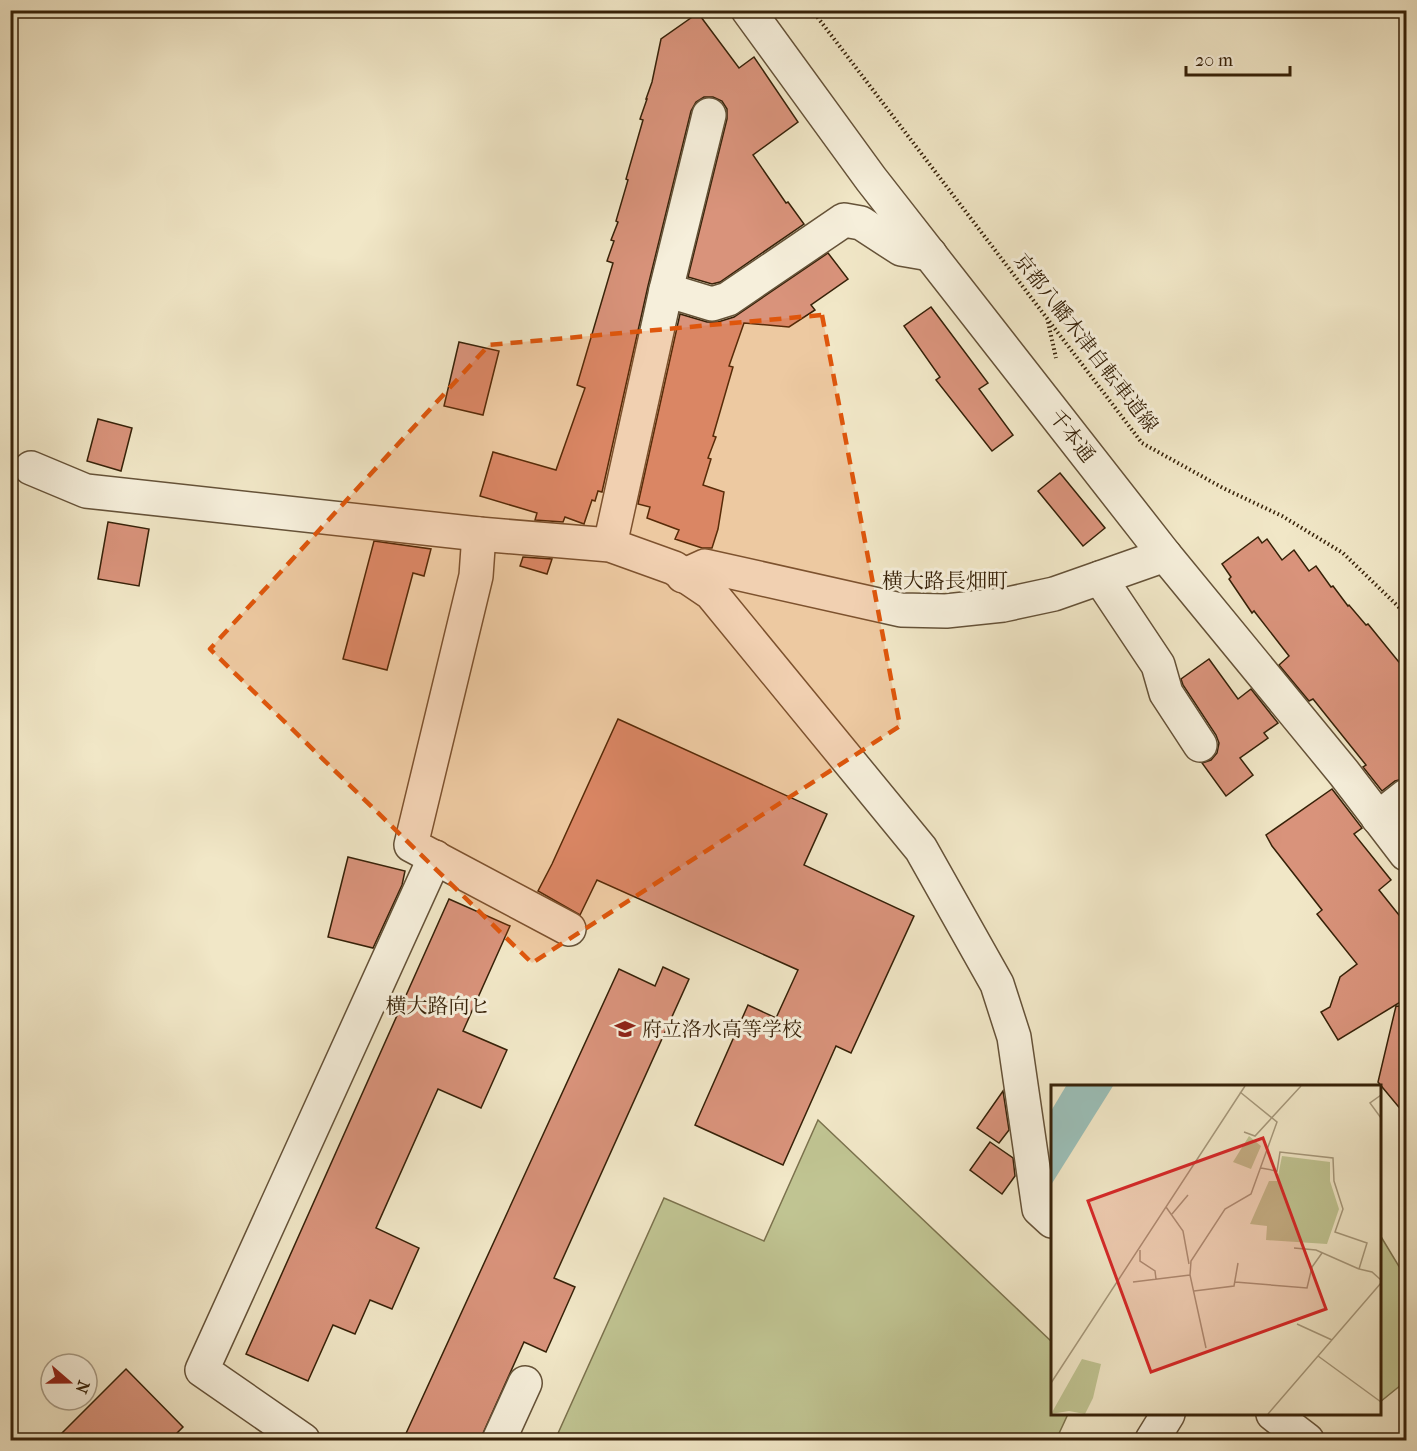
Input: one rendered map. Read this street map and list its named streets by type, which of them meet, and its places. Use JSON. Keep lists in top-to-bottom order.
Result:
{
  "streets": {
    "street": ["千本通"],
    "path": ["京都八幡木津自転車道線"]
  },
  "districts": ["横大路長畑町", "横大路向ヒ"],
  "places": {
    "school or university": ["府立洛水高等学校"]
  },
  "scale_bar": "20 m",
  "north": "right"
}
